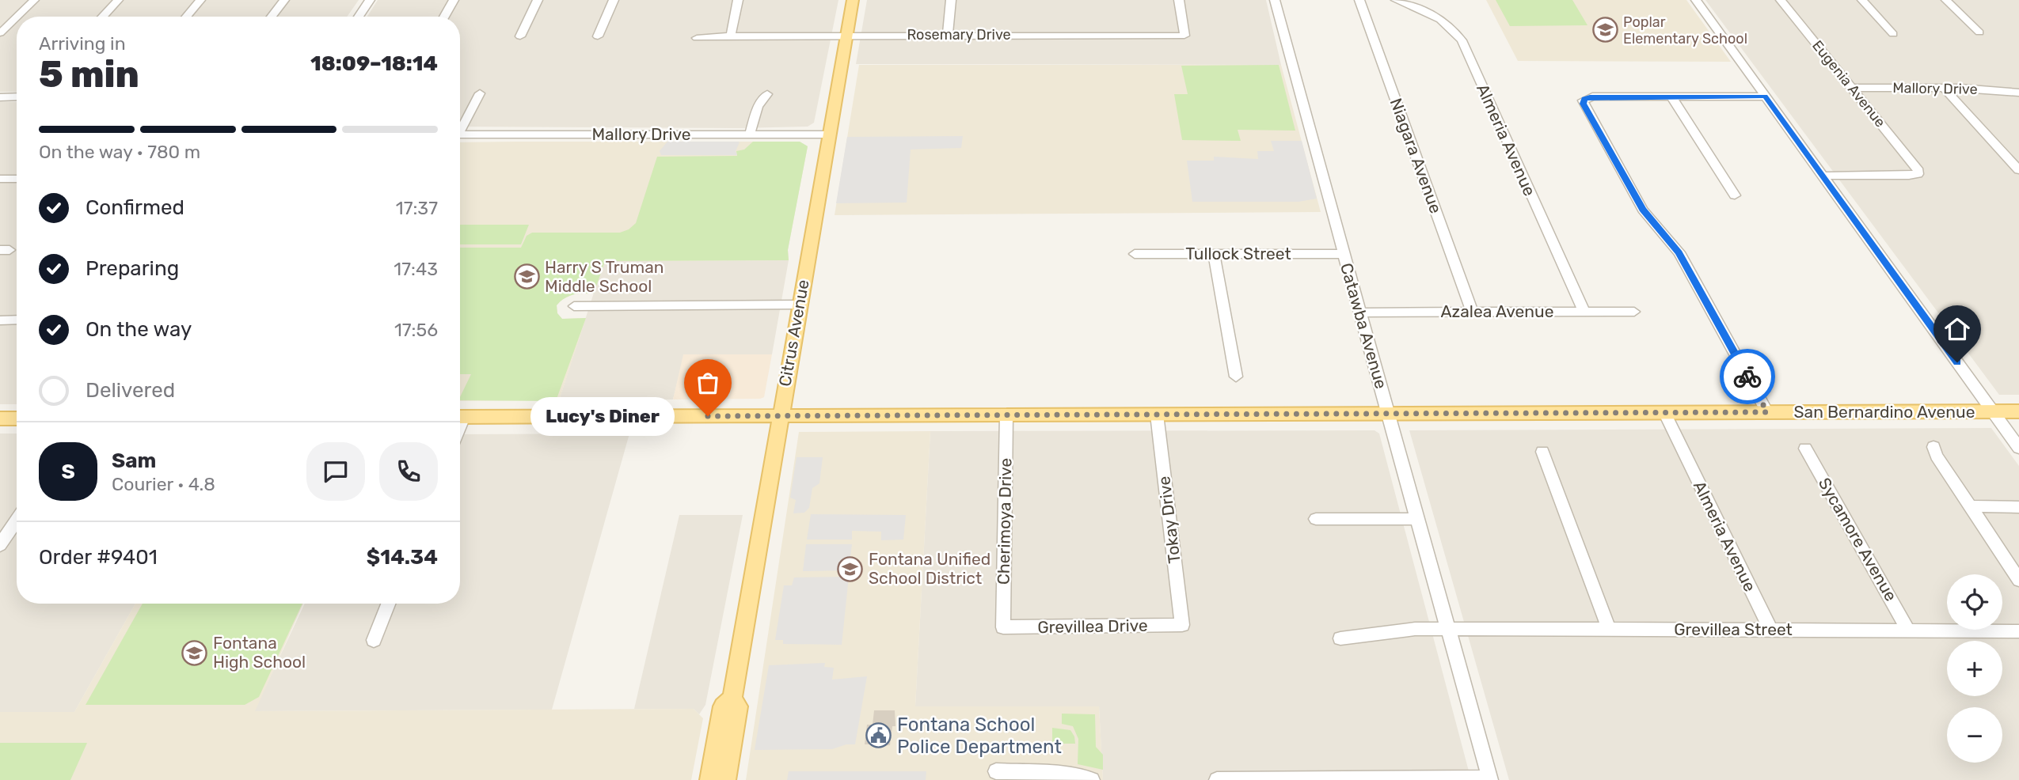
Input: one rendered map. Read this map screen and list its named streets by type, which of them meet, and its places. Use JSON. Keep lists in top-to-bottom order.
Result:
{
  "streets": {
    "main road": ["Citrus Avenue", "San Bernardino Avenue"],
    "street": [
      "Rosemary Drive",
      "Eugenia Avenue",
      "Mallory Drive",
      "Almeria Avenue",
      "Niagara Avenue",
      "Tullock Street",
      "Azalea Avenue",
      "Catawba Avenue",
      "Tokay Drive",
      "Cherimoya Drive",
      "Sycamore Avenue",
      "Grevillea Drive",
      "Grevillea Street"
    ]
  },
  "crossings": [
    ["Rosemary Drive", "Citrus Avenue"],
    ["Eugenia Avenue", "Mallory Drive"],
    ["Mallory Drive", "Citrus Avenue"],
    ["Almeria Avenue", "Azalea Avenue"],
    ["Almeria Avenue", "San Bernardino Avenue"],
    ["Almeria Avenue", "Grevillea Street"],
    ["Niagara Avenue", "Azalea Avenue"],
    ["Tullock Street", "Catawba Avenue"],
    ["Azalea Avenue", "Catawba Avenue"],
    ["Catawba Avenue", "San Bernardino Avenue"],
    ["Catawba Avenue", "Grevillea Street"],
    ["Citrus Avenue", "San Bernardino Avenue"],
    ["San Bernardino Avenue", "Tokay Drive"],
    ["San Bernardino Avenue", "Cherimoya Drive"],
    ["Tokay Drive", "Grevillea Drive"],
    ["Cherimoya Drive", "Grevillea Drive"],
    ["Sycamore Avenue", "Grevillea Street"]
  ],
  "places": {
    "school or university": [
      "Poplar Elementary School",
      "Harry S Truman Middle School",
      "Fontana Unified School District",
      "Fontana High School"
    ],
    "other": ["Lucy's Diner"],
    "public building": ["Fontana School Police Department"]
  },
  "page": {
    "heading": ["5 min", "Arriving in", "18:09–18:14"],
    "panel": [
      "Sam",
      "Courier · 4.8",
      "Order #9401",
      "$14.34"
    ],
    "bar": "On the way · 780 m",
    "list": [
      ["Confirmed", "17:37"],
      ["Preparing", "17:43"],
      ["On the way", "17:56"],
      "Delivered"
    ],
    "bubble": "Lucy's Diner",
    "round": "S",
    "map_buttons": ["+", "−"]
  }
}
